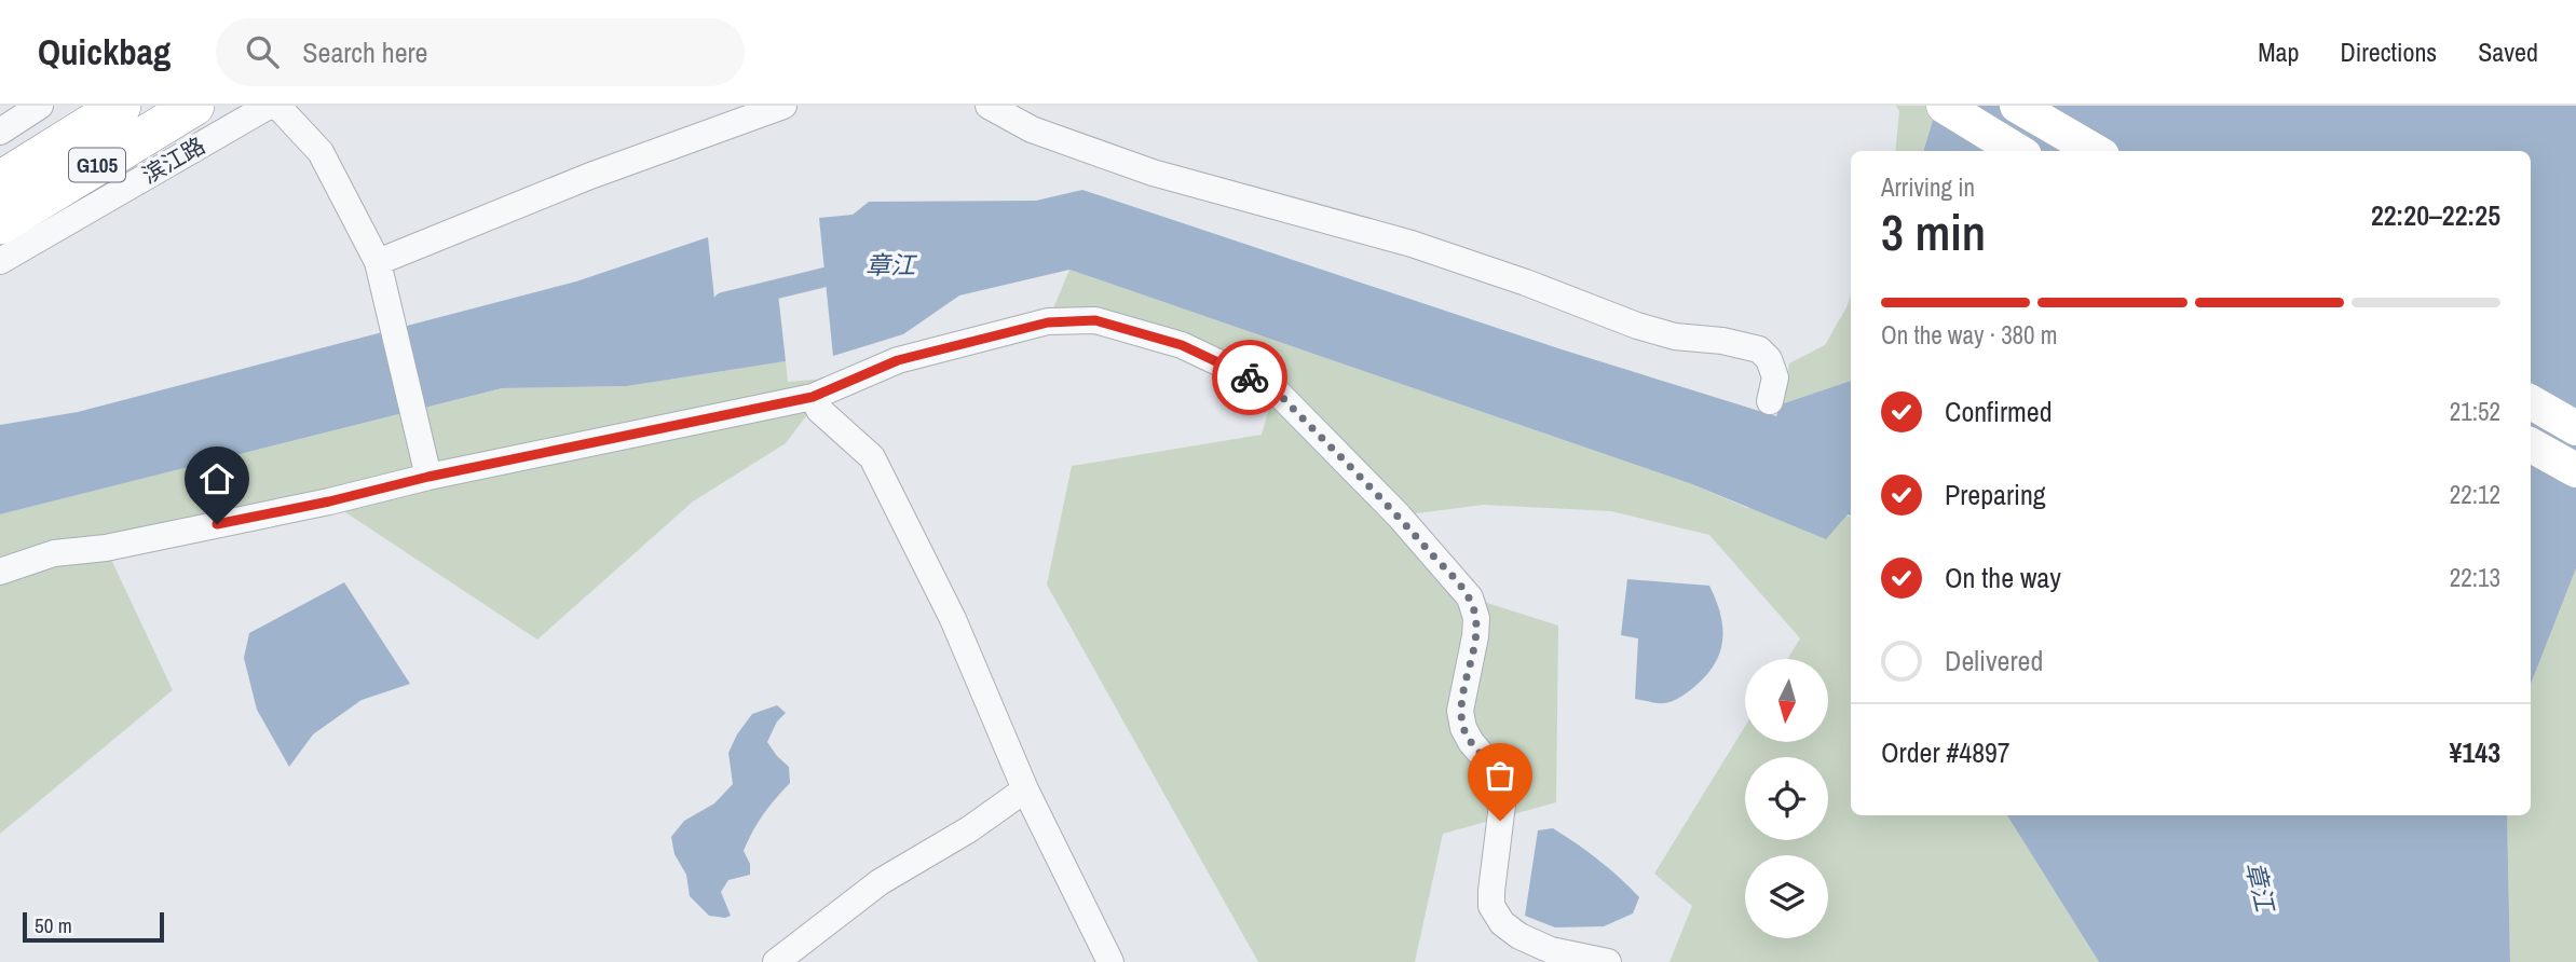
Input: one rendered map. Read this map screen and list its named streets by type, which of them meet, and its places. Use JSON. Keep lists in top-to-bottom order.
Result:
{
  "streets": {
    "highway": ["G105"],
    "street": ["滨江路"]
  },
  "crossings": [
    ["滨江路", "G105"]
  ],
  "water": ["章江"],
  "scale_bar": "50 m",
  "north": "bottom",
  "page": {
    "header": "Quickbag",
    "search": "Search here",
    "nav": ["Map", "Directions", "Saved"],
    "heading": ["3 min", "Arriving in", "22:20–22:25"],
    "panel": ["Order #4897", "¥143"],
    "bar": "On the way · 380 m",
    "list": [
      ["Confirmed", "21:52"],
      ["Preparing", "22:12"],
      ["On the way", "22:13"],
      "Delivered"
    ],
    "scale": "50 m"
  }
}
